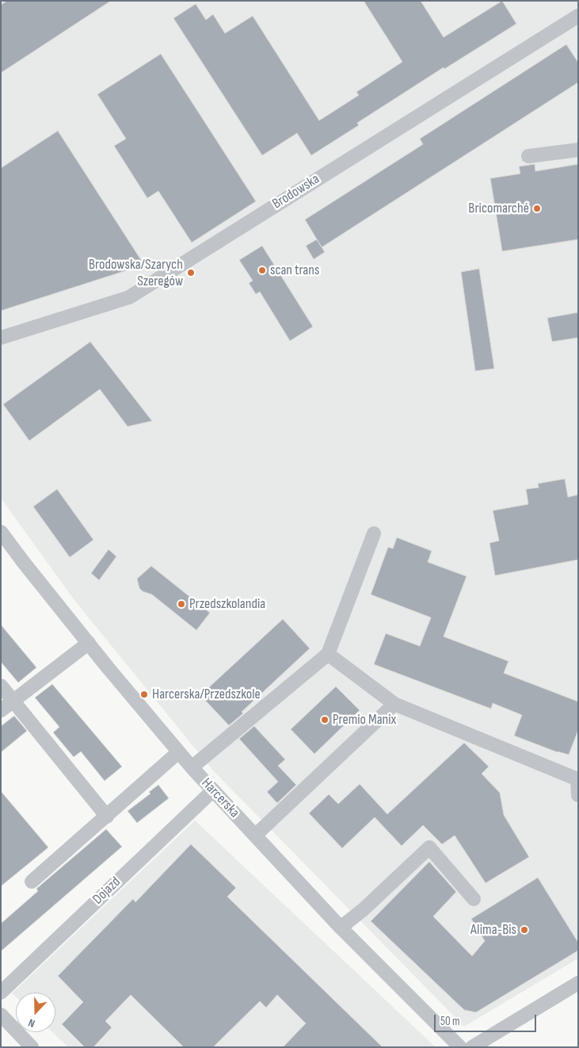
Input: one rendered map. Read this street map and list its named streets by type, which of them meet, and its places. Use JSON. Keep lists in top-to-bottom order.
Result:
{
  "streets": {
    "street": ["Brodowska", "Harcerska", "Dojazd"]
  },
  "crossings": [
    ["Harcerska", "Dojazd"]
  ],
  "places": [
    "Bricomarché",
    "scan trans",
    "Brodowska/Szarych Szeregów",
    "Przedszkolandia",
    "Harcerska/Przedszkole",
    "Premio Manix",
    "Alima-Bis"
  ],
  "scale_bar": "50 m",
  "north": "bottom"
}
